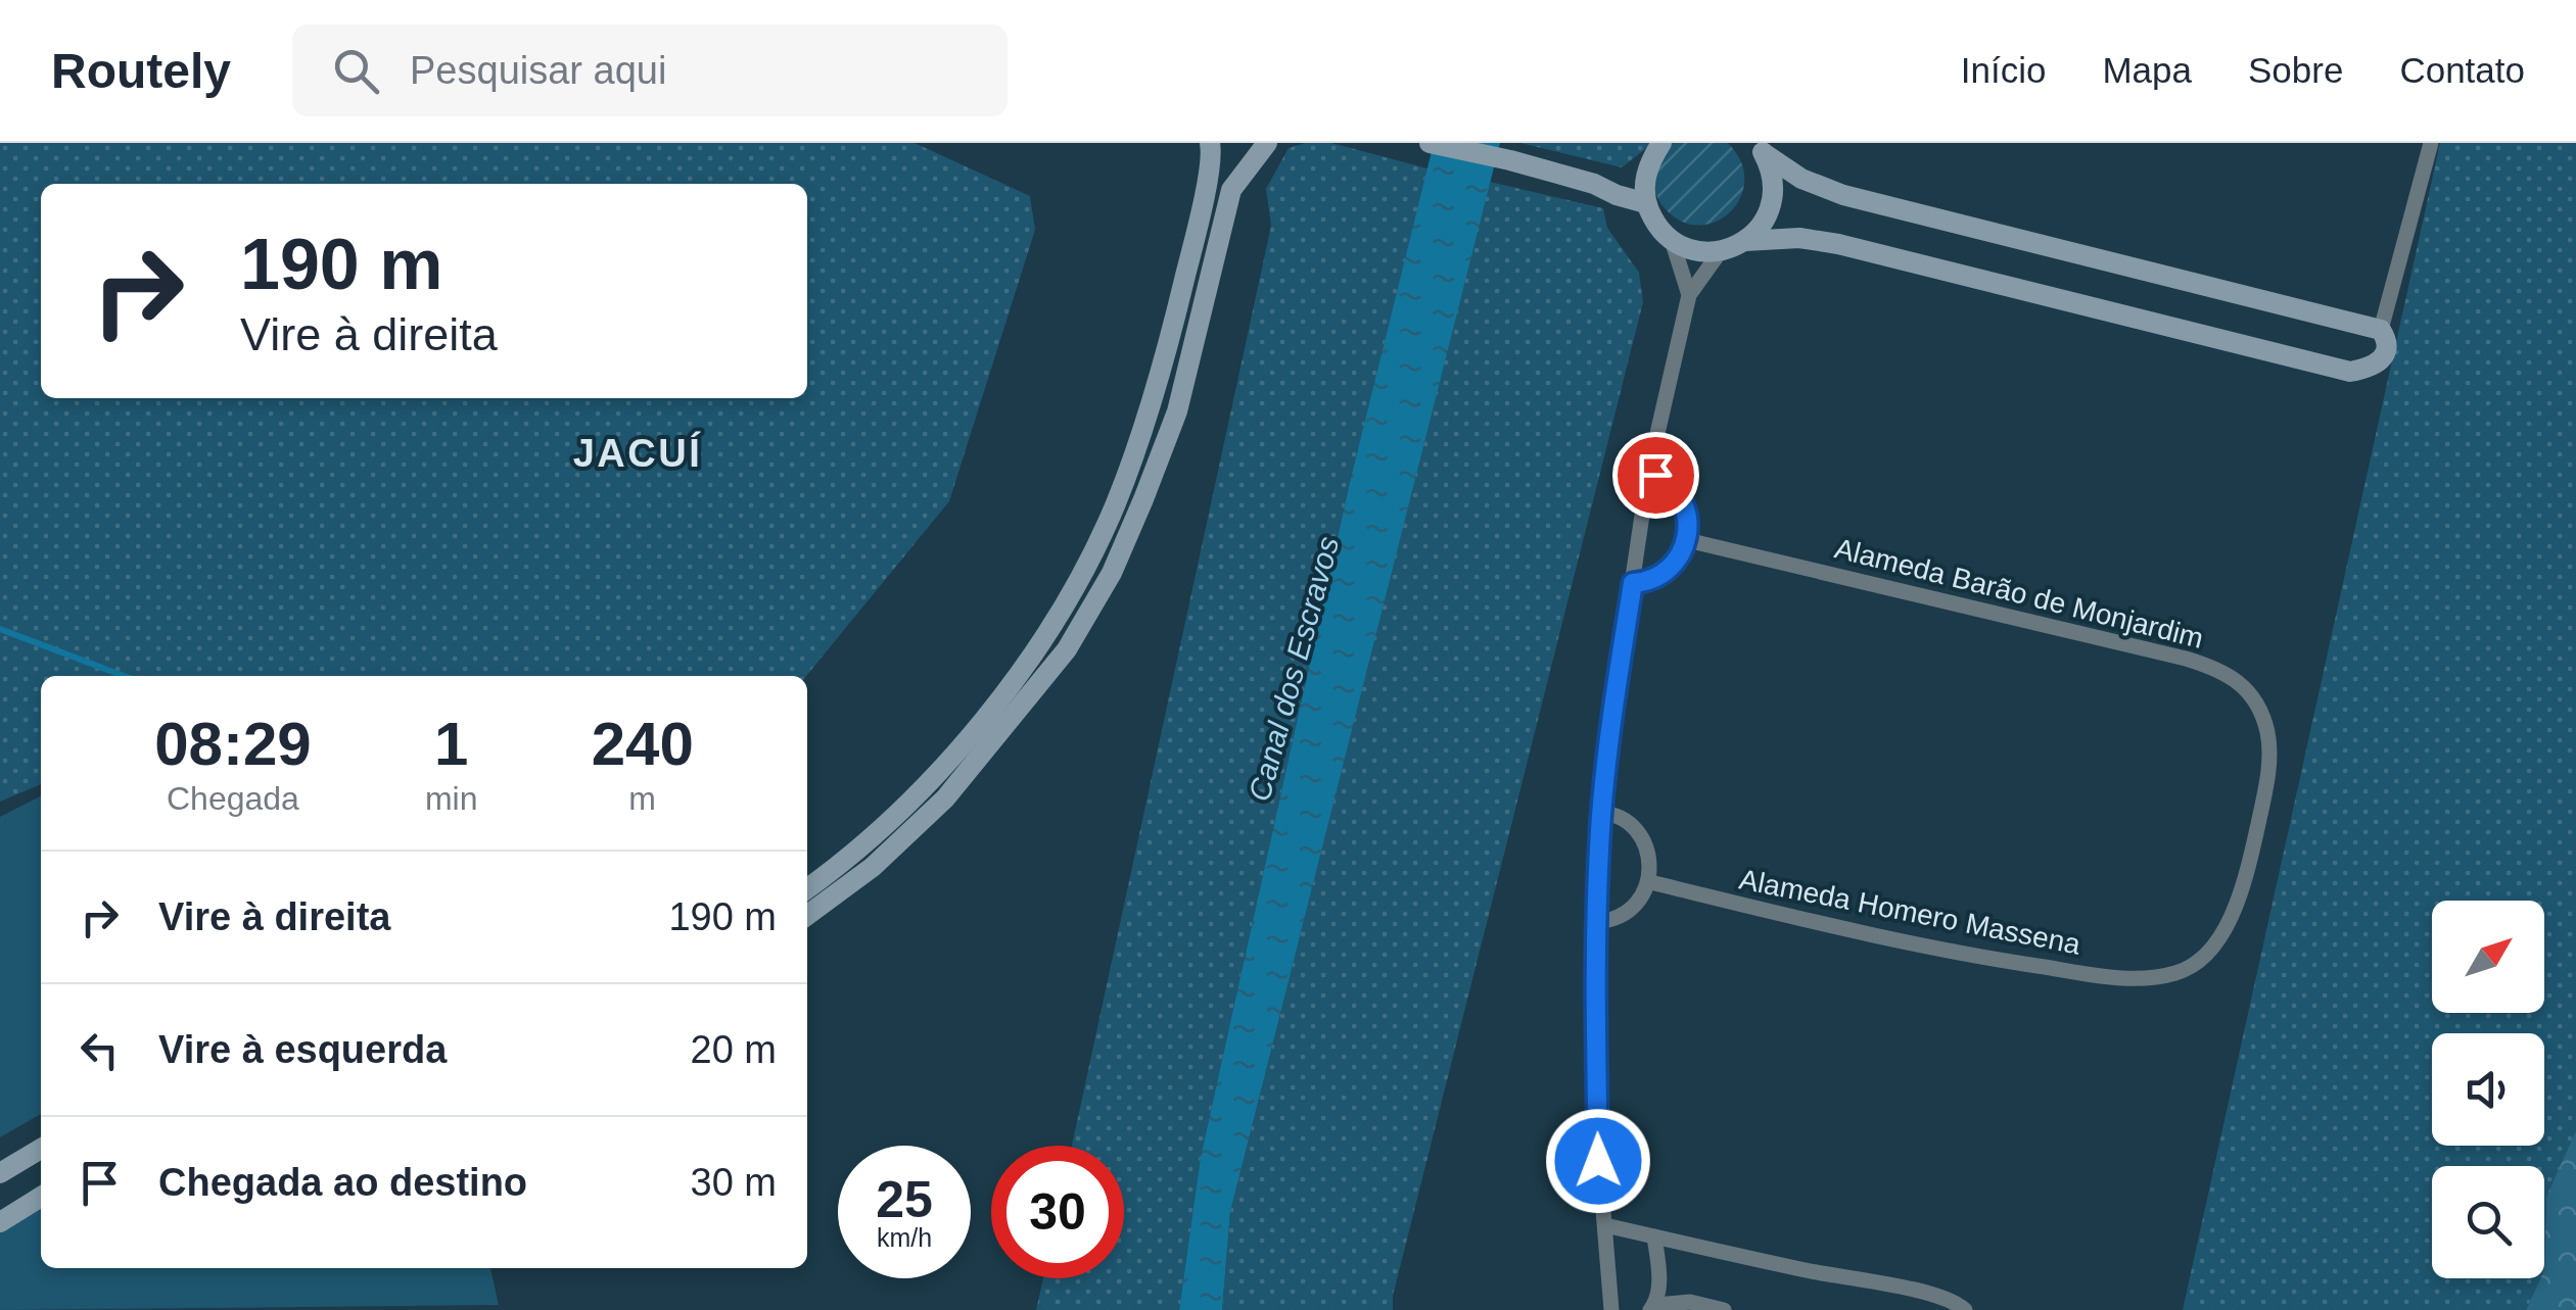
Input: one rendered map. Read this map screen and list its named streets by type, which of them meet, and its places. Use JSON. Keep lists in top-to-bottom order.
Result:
{
  "streets": {
    "street": ["Alameda Barão de Monjardim", "Alameda Homero Massena"]
  },
  "crossings": [
    ["Alameda Barão de Monjardim", "Alameda Homero Massena"]
  ],
  "districts": ["JACUÍ"],
  "water": ["Canal dos Escravos"],
  "north": "top right",
  "page": {
    "header": "Routely",
    "search": "Pesquisar aqui",
    "nav": [
      "Início",
      "Mapa",
      "Sobre",
      "Contato"
    ],
    "turn": ["190 m", "Vire à direita"],
    "eta": [
      "08:29",
      "Chegada",
      "1",
      "min",
      "240",
      "m"
    ],
    "list": [
      {
        "name": "Vire à direita",
        "value": "190 m"
      },
      {
        "name": "Vire à esquerda",
        "value": "20 m"
      },
      {
        "name": "Chegada ao destino",
        "value": "30 m"
      }
    ],
    "speed": "25 km/h",
    "limit": "30"
  }
}
